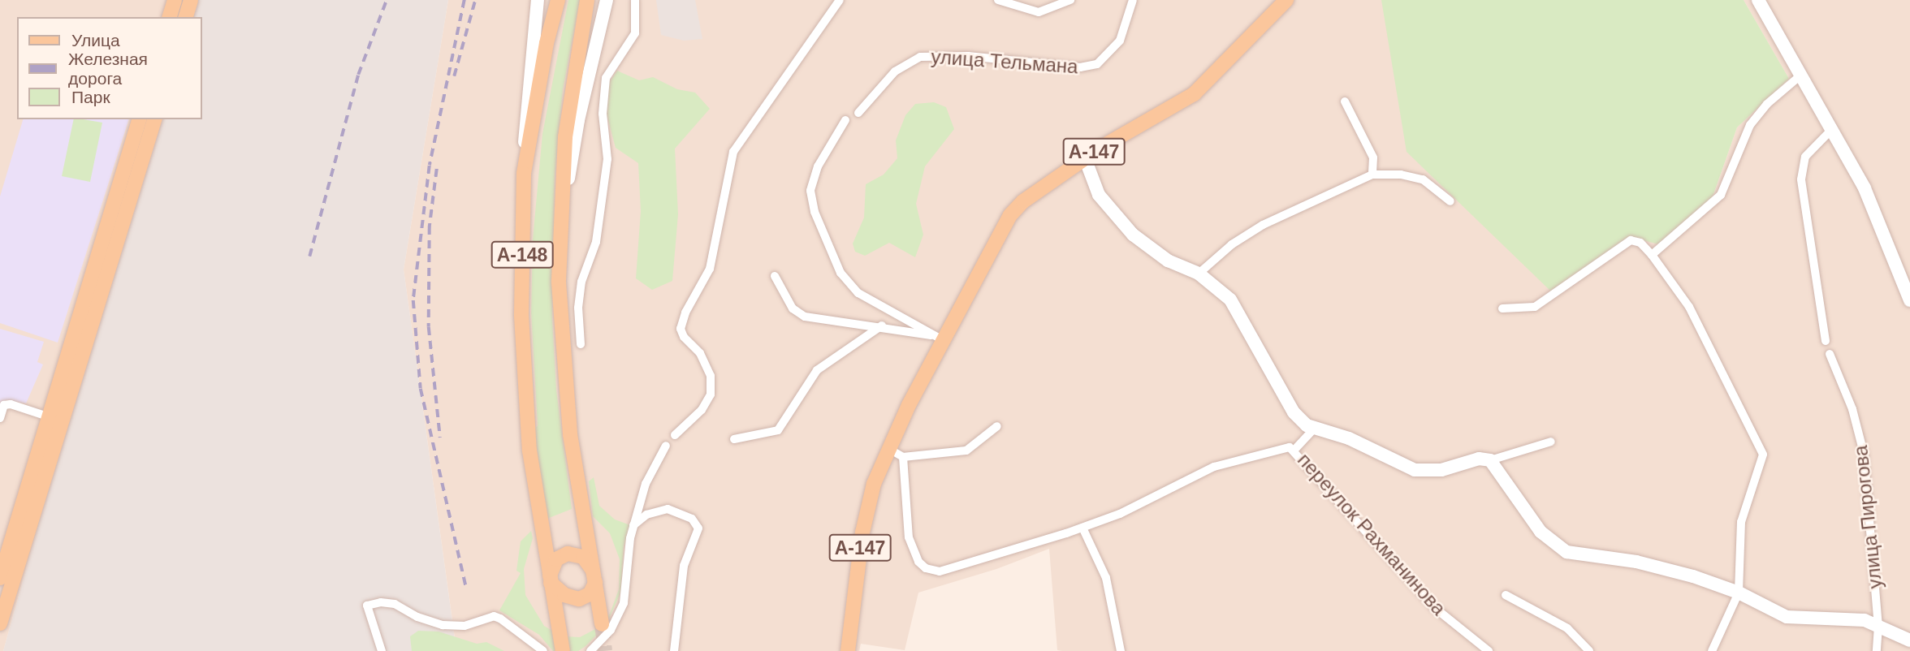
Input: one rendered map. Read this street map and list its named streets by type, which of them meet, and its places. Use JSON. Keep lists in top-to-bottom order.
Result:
{
  "streets": {
    "main road": ["А-147", "А-148"],
    "street": ["улица Тельмана", "улица Пирогова", "переулок Рахманинова"]
  },
  "crossings": [
    ["А-147", "переулок Рахманинова"]
  ],
  "legend": ["Улица", "Железная дорога", "Парк"]
}
